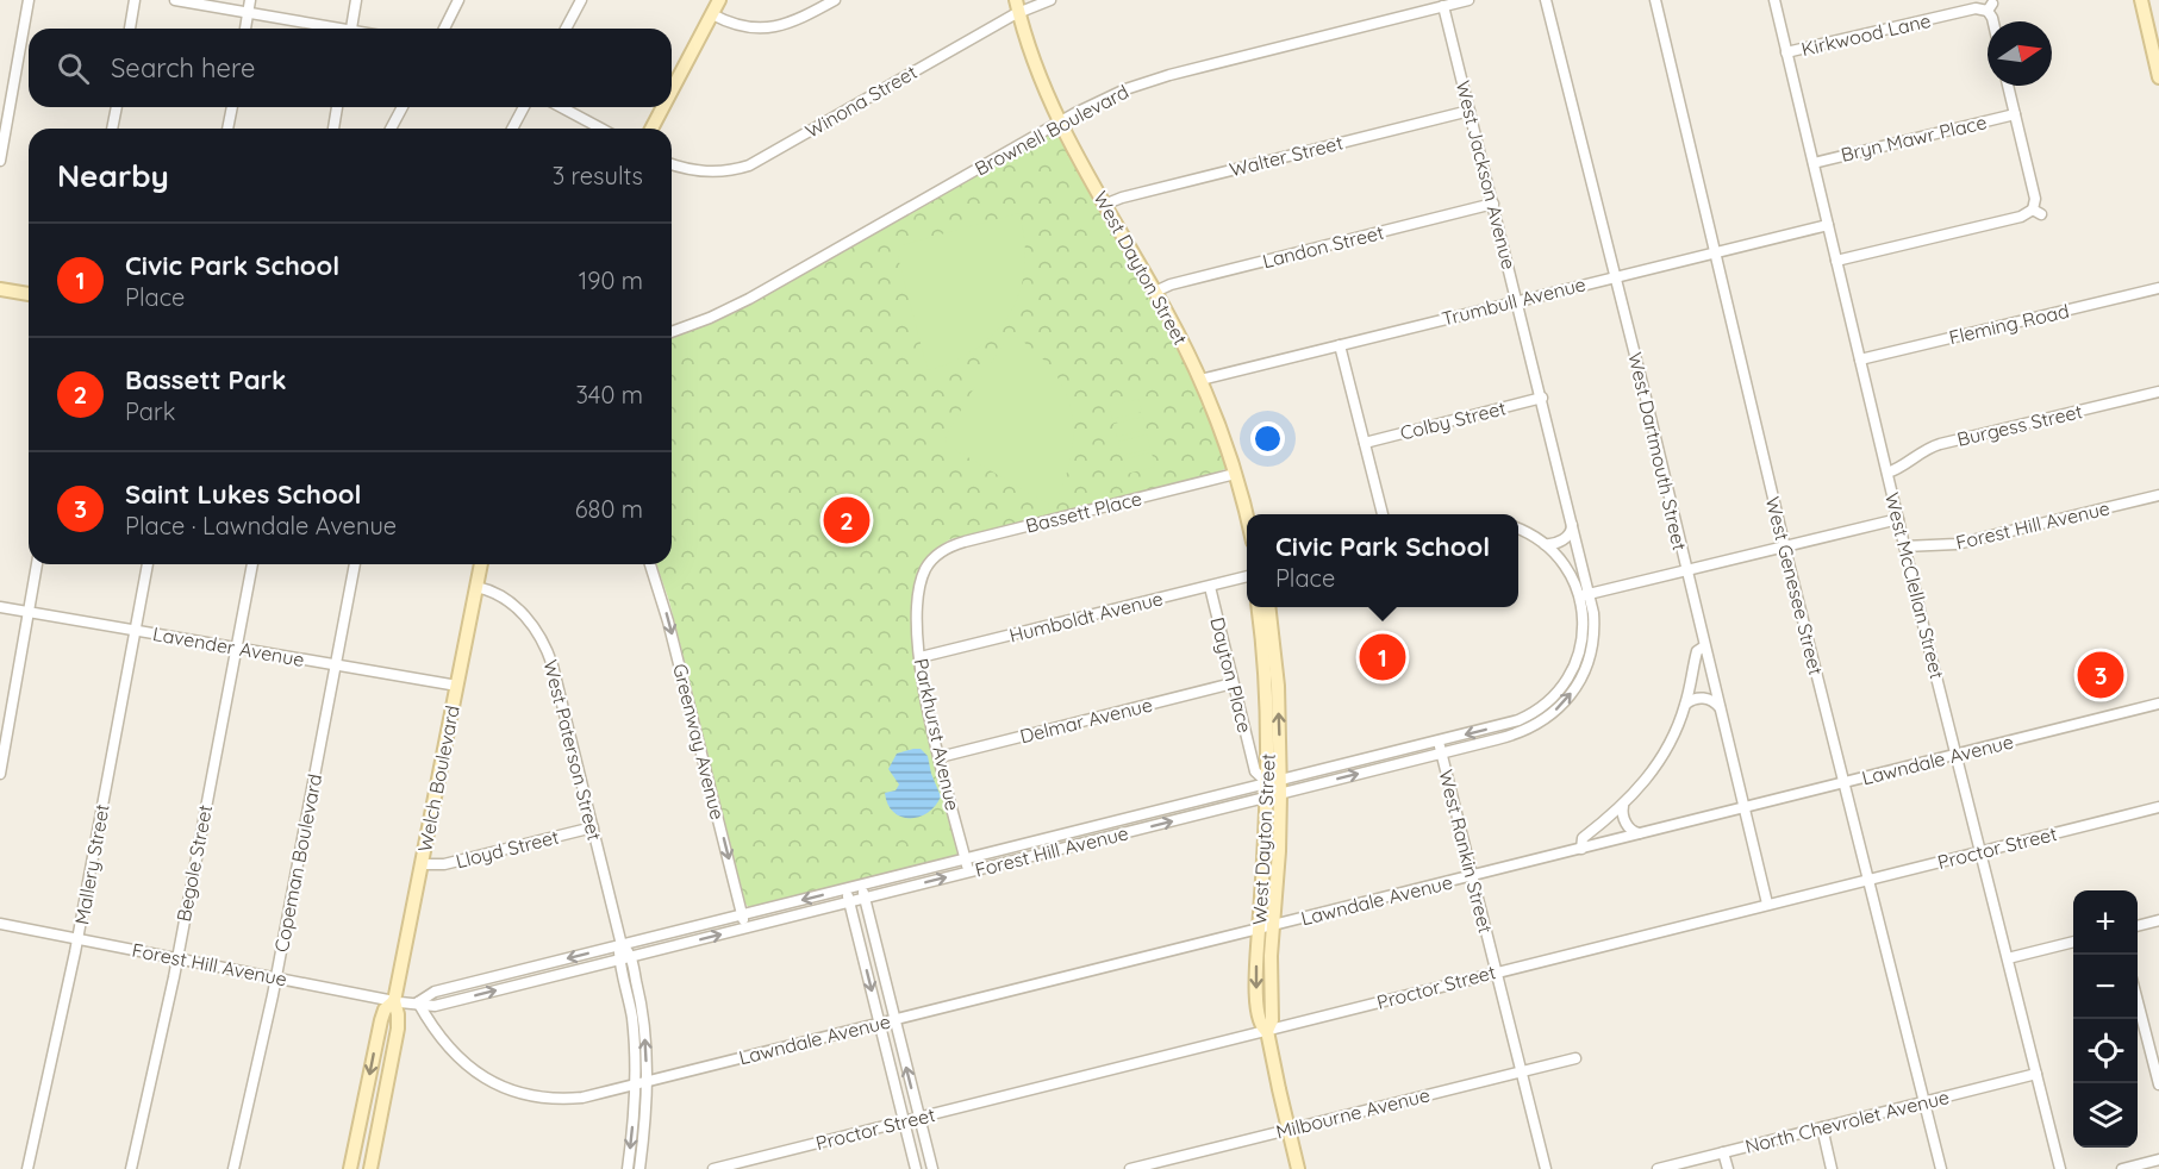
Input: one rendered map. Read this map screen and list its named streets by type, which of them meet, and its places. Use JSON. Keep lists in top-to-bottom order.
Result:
{
  "streets": {
    "street": [
      "Kirkwood Lane",
      "Winona Street",
      "Brownell Boulevard",
      "Bryn Mawr Place",
      "Walter Street",
      "West Jackson Avenue",
      "Landon Street",
      "West Dayton Street",
      "Trumbull Avenue",
      "Fleming Road",
      "Colby Street",
      "Burgess Street",
      "West Dartmouth Street",
      "Bassett Place",
      "Forest Hill Avenue",
      "West Genesee Street",
      "West McClellan Street",
      "Humboldt Avenue",
      "Lavender Avenue",
      "Dayton Place",
      "Delmar Avenue",
      "Parkhurst Avenue",
      "Greenway Avenue",
      "West Paterson Street",
      "Lawndale Avenue",
      "Welch Boulevard",
      "Proctor Street",
      "Lloyd Street",
      "West Rankin Street",
      "Begole Street",
      "Copeman Boulevard",
      "Mallery Street",
      "Milbourne Avenue",
      "North Chevrolet Avenue"
    ]
  },
  "crossings": [
    ["Kirkwood Lane", "West McClellan Street"],
    ["Winona Street", "West Dayton Street"],
    ["Brownell Boulevard", "West Jackson Avenue"],
    ["Brownell Boulevard", "West Dayton Street"],
    ["Bryn Mawr Place", "West McClellan Street"],
    ["Walter Street", "West Jackson Avenue"],
    ["Walter Street", "West Dayton Street"],
    ["West Jackson Avenue", "Landon Street"],
    ["West Jackson Avenue", "Trumbull Avenue"],
    ["West Jackson Avenue", "Colby Street"],
    ["West Jackson Avenue", "Forest Hill Avenue"],
    ["Landon Street", "West Dayton Street"],
    ["West Dayton Street", "Trumbull Avenue"],
    ["West Dayton Street", "Bassett Place"],
    ["West Dayton Street", "Forest Hill Avenue"],
    ["West Dayton Street", "Dayton Place"],
    ["West Dayton Street", "Lawndale Avenue"],
    ["West Dayton Street", "Proctor Street"],
    ["West Dayton Street", "Milbourne Avenue"],
    ["Trumbull Avenue", "West Dartmouth Street"],
    ["Trumbull Avenue", "West Genesee Street"],
    ["Trumbull Avenue", "West McClellan Street"],
    ["Fleming Road", "West McClellan Street"],
    ["Burgess Street", "West McClellan Street"],
    ["West Dartmouth Street", "Lawndale Avenue"],
    ["West Dartmouth Street", "Proctor Street"],
    ["Bassett Place", "Parkhurst Avenue"],
    ["Forest Hill Avenue", "West McClellan Street"],
    ["Forest Hill Avenue", "Dayton Place"],
    ["Forest Hill Avenue", "Parkhurst Avenue"],
    ["Forest Hill Avenue", "Greenway Avenue"],
    ["Forest Hill Avenue", "West Paterson Street"],
    ["Forest Hill Avenue", "Lawndale Avenue"],
    ["Forest Hill Avenue", "Welch Boulevard"],
    ["Forest Hill Avenue", "West Rankin Street"],
    ["Forest Hill Avenue", "Begole Street"],
    ["Forest Hill Avenue", "Copeman Boulevard"],
    ["Forest Hill Avenue", "Mallery Street"],
    ["West Genesee Street", "Lawndale Avenue"],
    ["West Genesee Street", "Proctor Street"],
    ["West Genesee Street", "North Chevrolet Avenue"],
    ["West McClellan Street", "Lawndale Avenue"],
    ["West McClellan Street", "Proctor Street"],
    ["West McClellan Street", "North Chevrolet Avenue"],
    ["Humboldt Avenue", "Dayton Place"],
    ["Humboldt Avenue", "Parkhurst Avenue"],
    ["Lavender Avenue", "Welch Boulevard"],
    ["Lavender Avenue", "Begole Street"],
    ["Lavender Avenue", "Copeman Boulevard"],
    ["Lavender Avenue", "Mallery Street"],
    ["Dayton Place", "Delmar Avenue"],
    ["Delmar Avenue", "Parkhurst Avenue"],
    ["West Paterson Street", "Lawndale Avenue"],
    ["West Paterson Street", "Welch Boulevard"],
    ["West Paterson Street", "Lloyd Street"],
    ["Lawndale Avenue", "West Rankin Street"],
    ["Welch Boulevard", "Lloyd Street"],
    ["Proctor Street", "West Rankin Street"],
    ["West Rankin Street", "Milbourne Avenue"]
  ],
  "one_way": ["Greenway Avenue"],
  "north": "right",
  "page": {
    "search": "Search here",
    "heading": ["Nearby", "3 results"],
    "list": [
      {
        "mark": "1",
        "name": "Civic Park School",
        "note": "Place",
        "value": "190 m"
      },
      {
        "mark": "2",
        "name": "Bassett Park",
        "note": "Park",
        "value": "340 m"
      },
      {
        "mark": "3",
        "name": "Saint Lukes School",
        "note": "Place · Lawndale Avenue",
        "value": "680 m"
      }
    ],
    "pins": ["2", "1", "3"],
    "popup": ["Civic Park School", "Place"],
    "map_buttons": ["+", "−"]
  }
}
